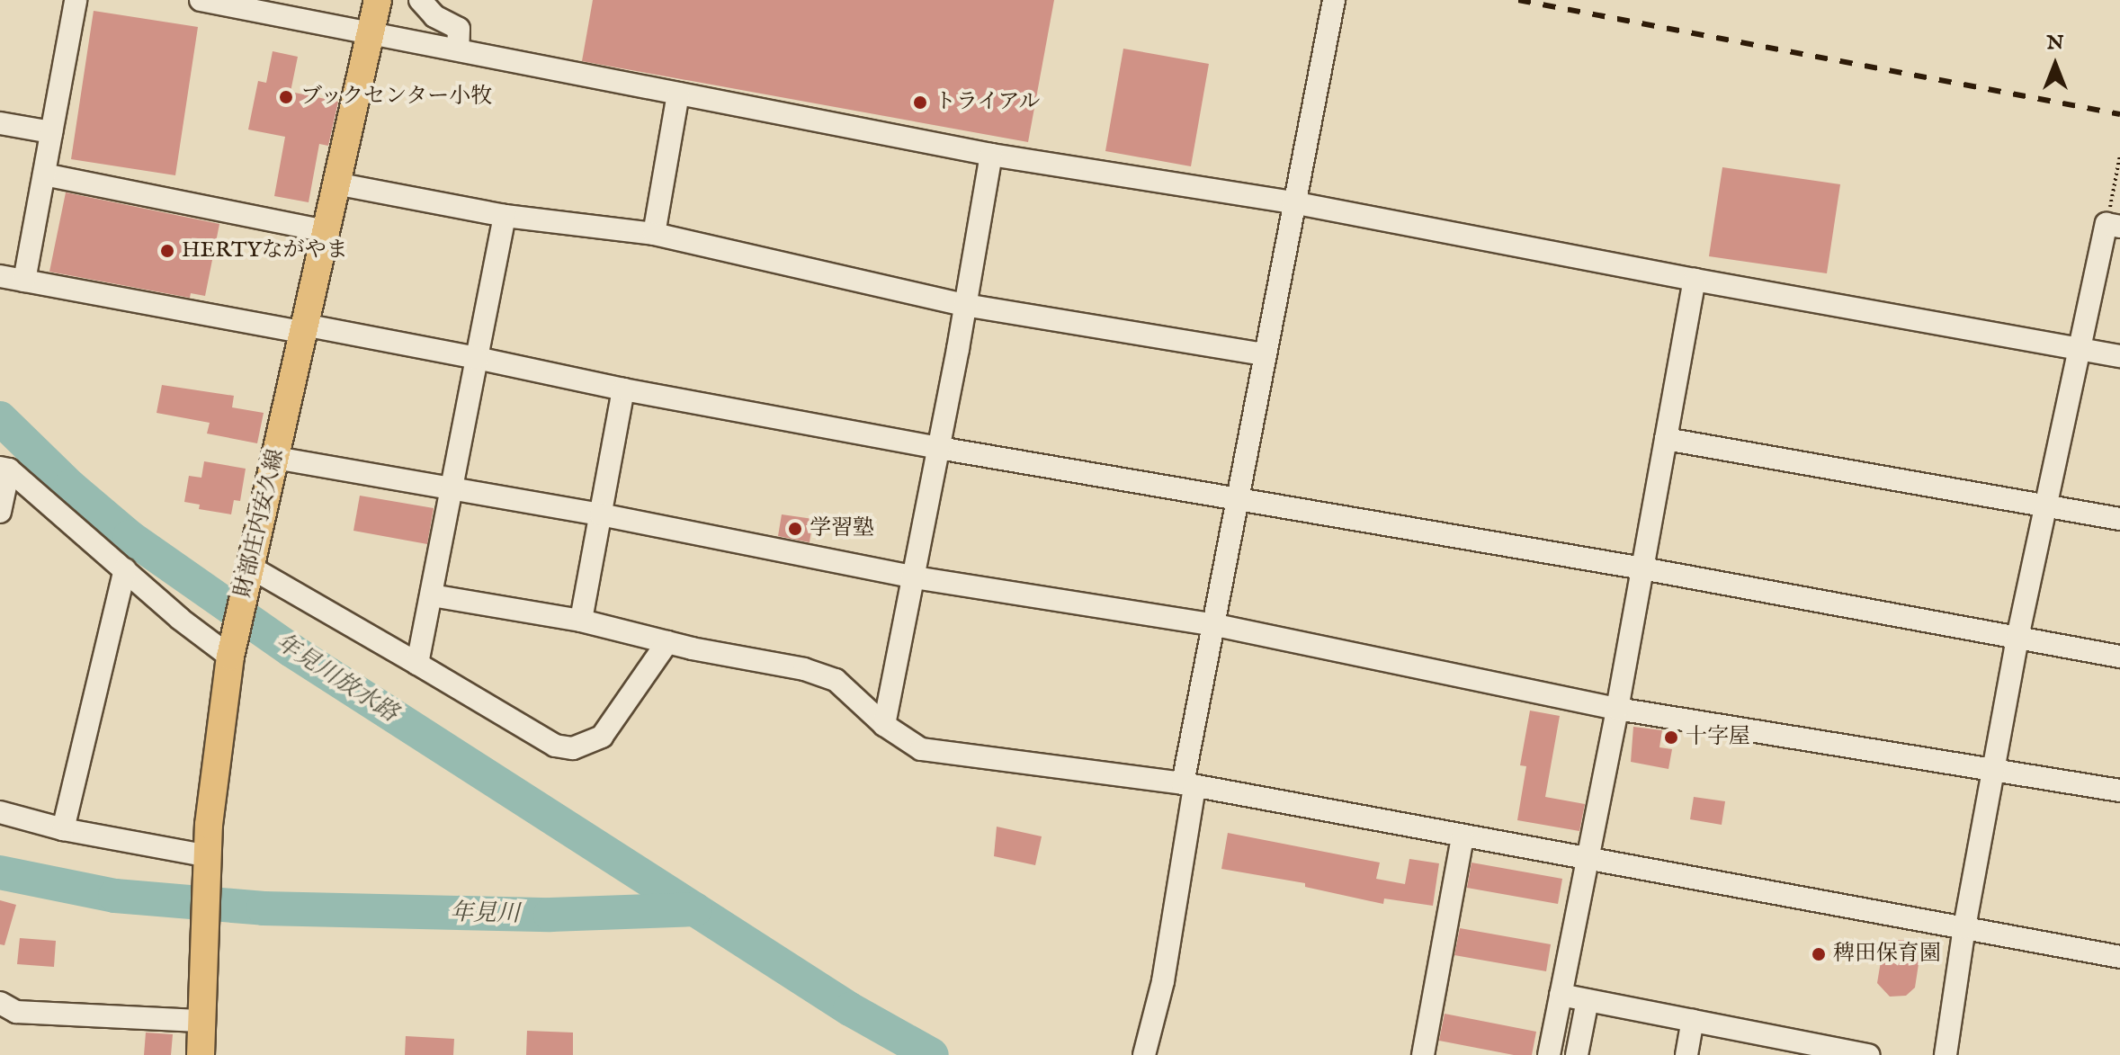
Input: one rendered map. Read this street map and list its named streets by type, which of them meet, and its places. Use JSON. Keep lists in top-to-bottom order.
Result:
{
  "streets": {
    "main road": ["財部庄内安久線"]
  },
  "water": ["年見川放水路", "年見川"],
  "places": [
    "ブックセンター小牧",
    "トライアル",
    "HERTYながやま",
    "学習塾",
    "十字屋",
    "稗田保育園"
  ],
  "north": "top"
}
